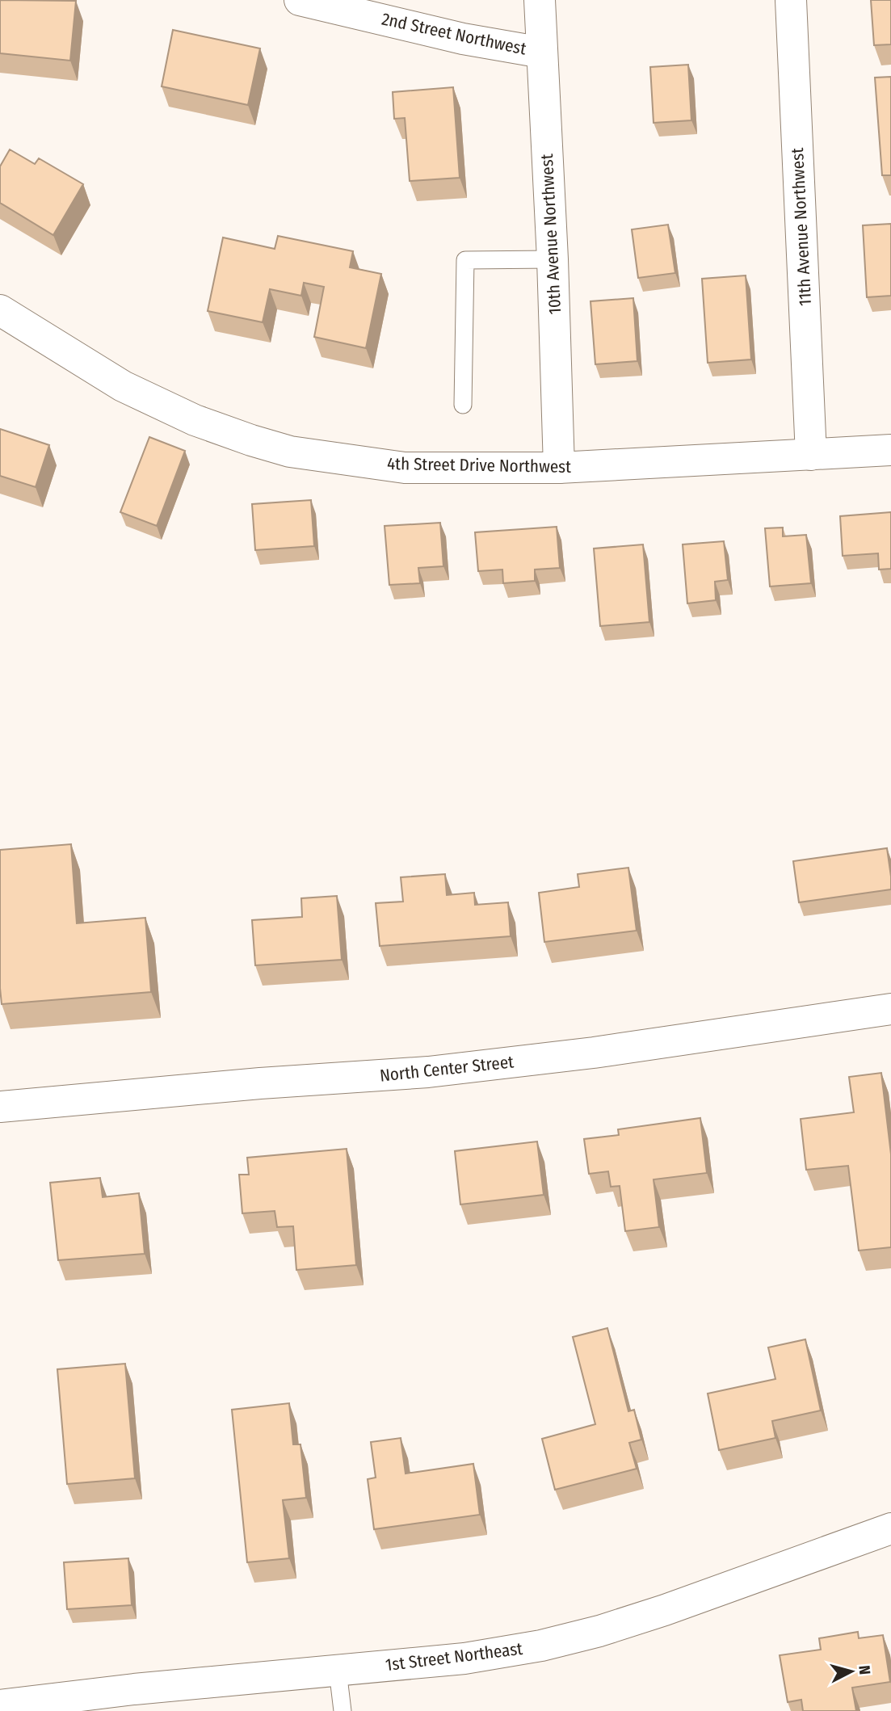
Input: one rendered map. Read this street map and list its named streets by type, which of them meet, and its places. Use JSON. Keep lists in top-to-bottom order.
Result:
{
  "streets": {
    "street": [
      "2nd Street Northwest",
      "11th Avenue Northwest",
      "10th Avenue Northwest",
      "4th Street Drive Northwest",
      "North Center Street",
      "1st Street Northeast"
    ]
  },
  "crossings": [
    ["2nd Street Northwest", "10th Avenue Northwest"],
    ["11th Avenue Northwest", "4th Street Drive Northwest"],
    ["10th Avenue Northwest", "4th Street Drive Northwest"]
  ],
  "north": "right"
}
